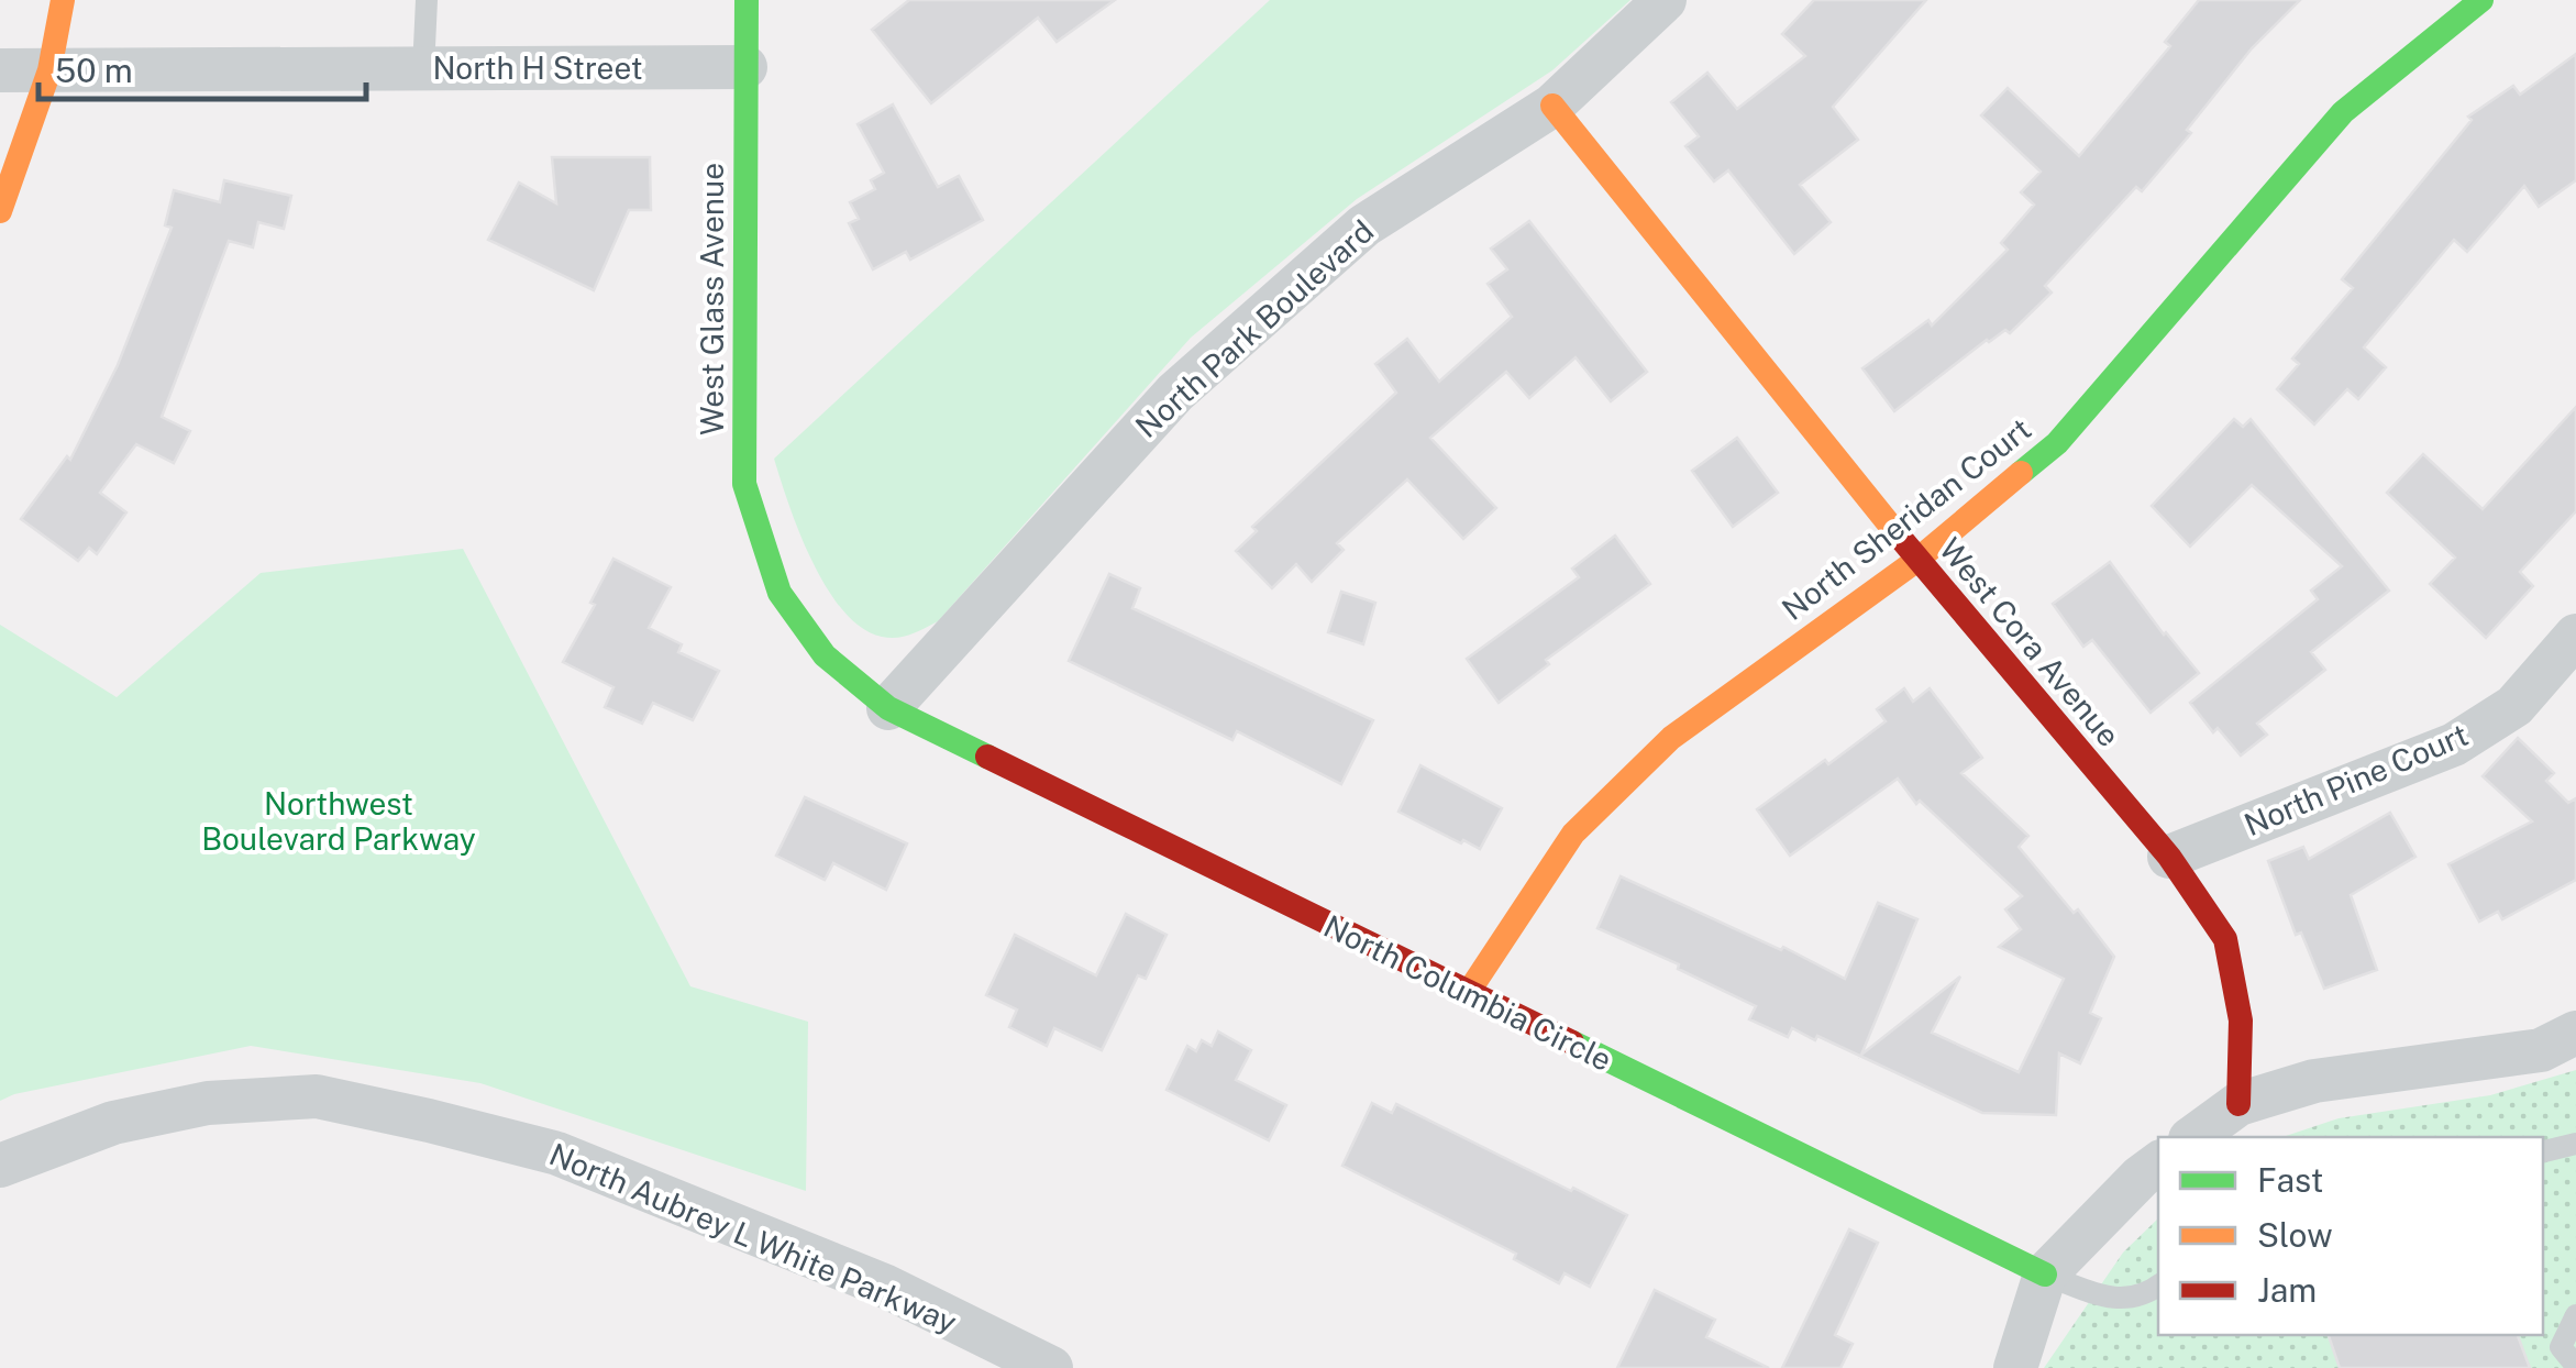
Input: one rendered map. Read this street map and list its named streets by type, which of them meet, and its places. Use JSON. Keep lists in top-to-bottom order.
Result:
{
  "streets": {
    "street": [
      "North H Street",
      "West Glass Avenue",
      "North Park Boulevard",
      "North Sheridan Court",
      "West Cora Avenue",
      "North Pine Court",
      "North Columbia Circle",
      "North Aubrey L White Parkway"
    ]
  },
  "crossings": [
    ["North H Street", "West Glass Avenue"],
    ["West Glass Avenue", "North Columbia Circle"],
    ["North Park Boulevard", "West Cora Avenue"],
    ["North Park Boulevard", "North Columbia Circle"],
    ["North Sheridan Court", "West Cora Avenue"],
    ["North Sheridan Court", "North Columbia Circle"],
    ["West Cora Avenue", "North Pine Court"]
  ],
  "parks": ["Northwest Boulevard Parkway"],
  "legend": ["Fast", "Slow", "Jam"],
  "scale_bar": "50 m"
}
